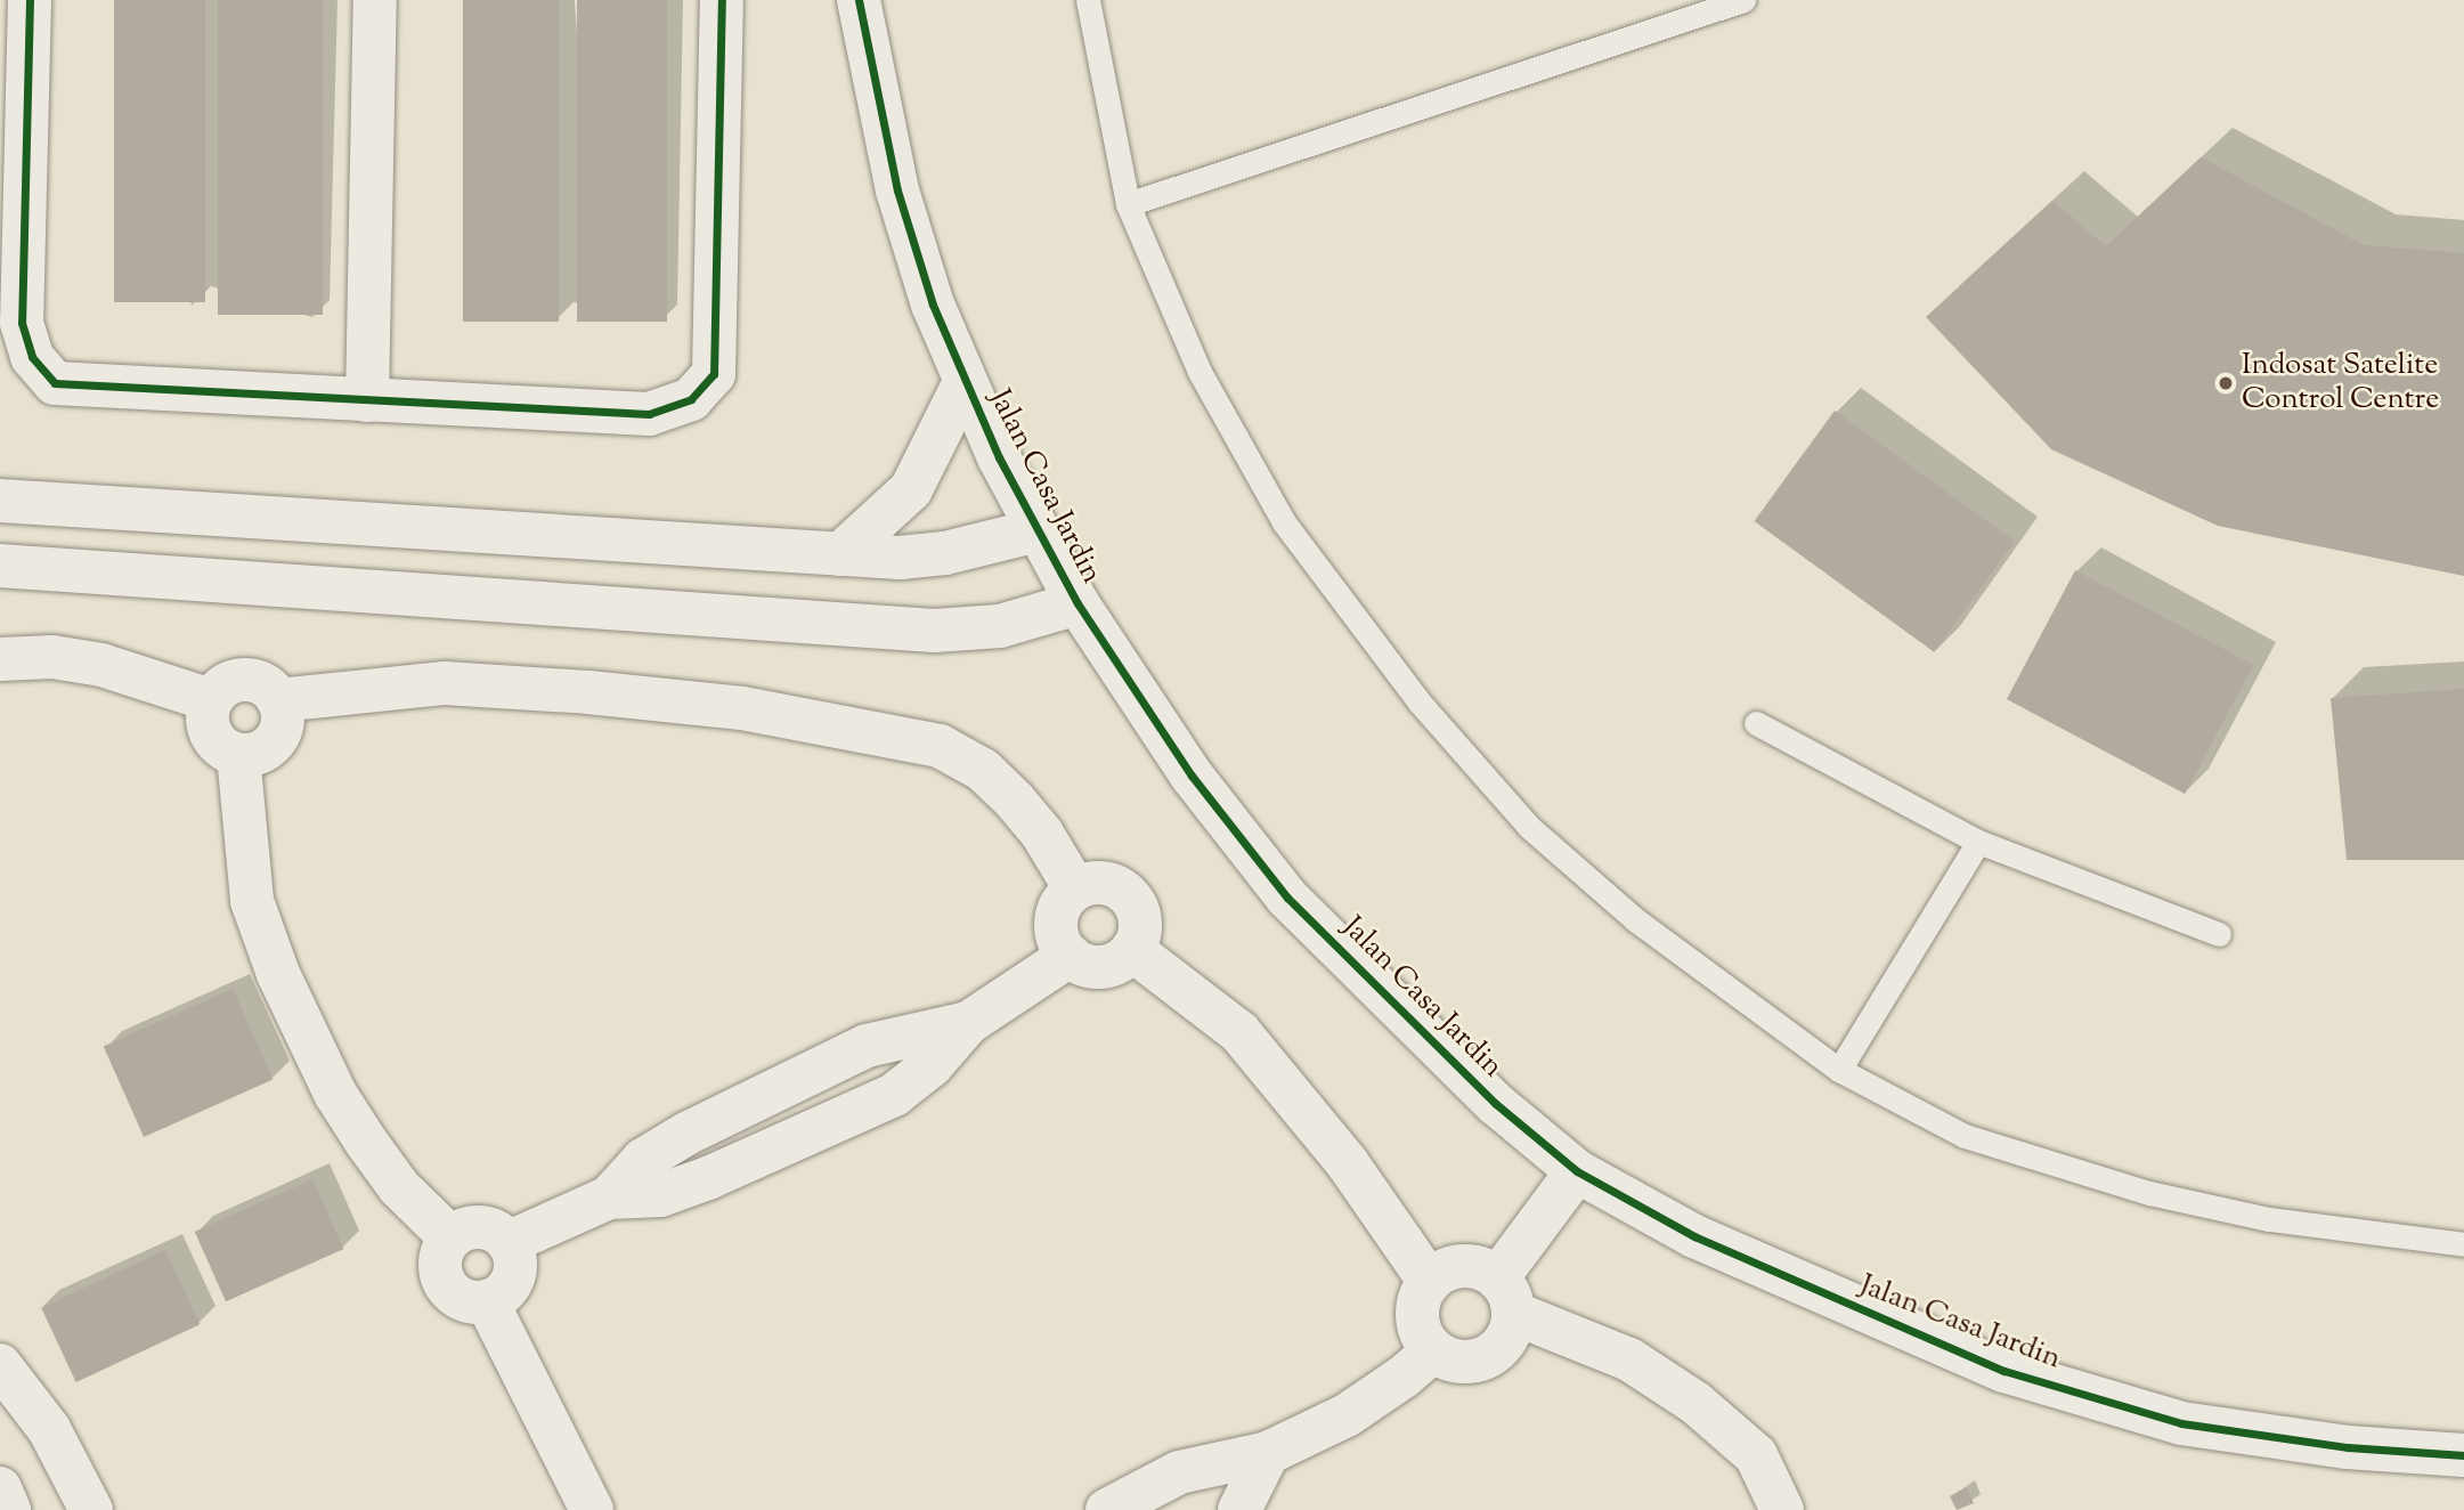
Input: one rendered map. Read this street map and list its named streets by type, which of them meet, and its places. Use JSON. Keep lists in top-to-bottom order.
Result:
{
  "streets": {
    "street": ["Jalan Casa Jardin"]
  },
  "places": ["Indosat Satelite Control Centre"]
}
